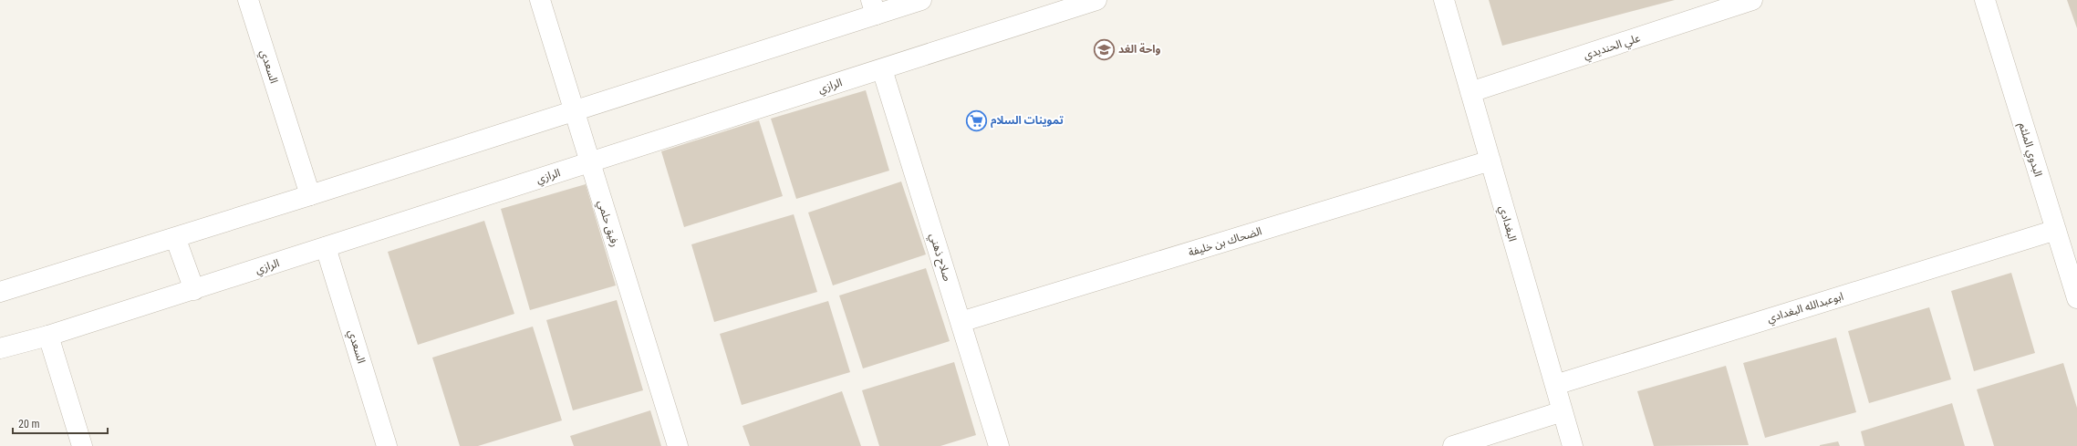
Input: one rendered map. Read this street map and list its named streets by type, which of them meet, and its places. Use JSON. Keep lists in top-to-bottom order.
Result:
{
  "streets": {
    "street": [
      "علي الحنديدي",
      "السعدي",
      "الرازي",
      "البدوي الملثم",
      "رفيق حلمي",
      "البغدادي",
      "الضحاك بن خليفة",
      "صلاح ذهني",
      "ابوعبدالله البغدادي"
    ]
  },
  "crossings": [
    ["علي الحنديدي", "البغدادي"],
    ["السعدي", "الرازي"],
    ["الرازي", "رفيق حلمي"],
    ["الرازي", "صلاح ذهني"],
    ["البدوي الملثم", "ابوعبدالله البغدادي"],
    ["البغدادي", "الضحاك بن خليفة"],
    ["البغدادي", "ابوعبدالله البغدادي"],
    ["الضحاك بن خليفة", "صلاح ذهني"]
  ],
  "places": {
    "school or university": ["واحة الغد"],
    "supermarket": ["تموينات السلام"]
  },
  "scale_bar": "20 m"
}
